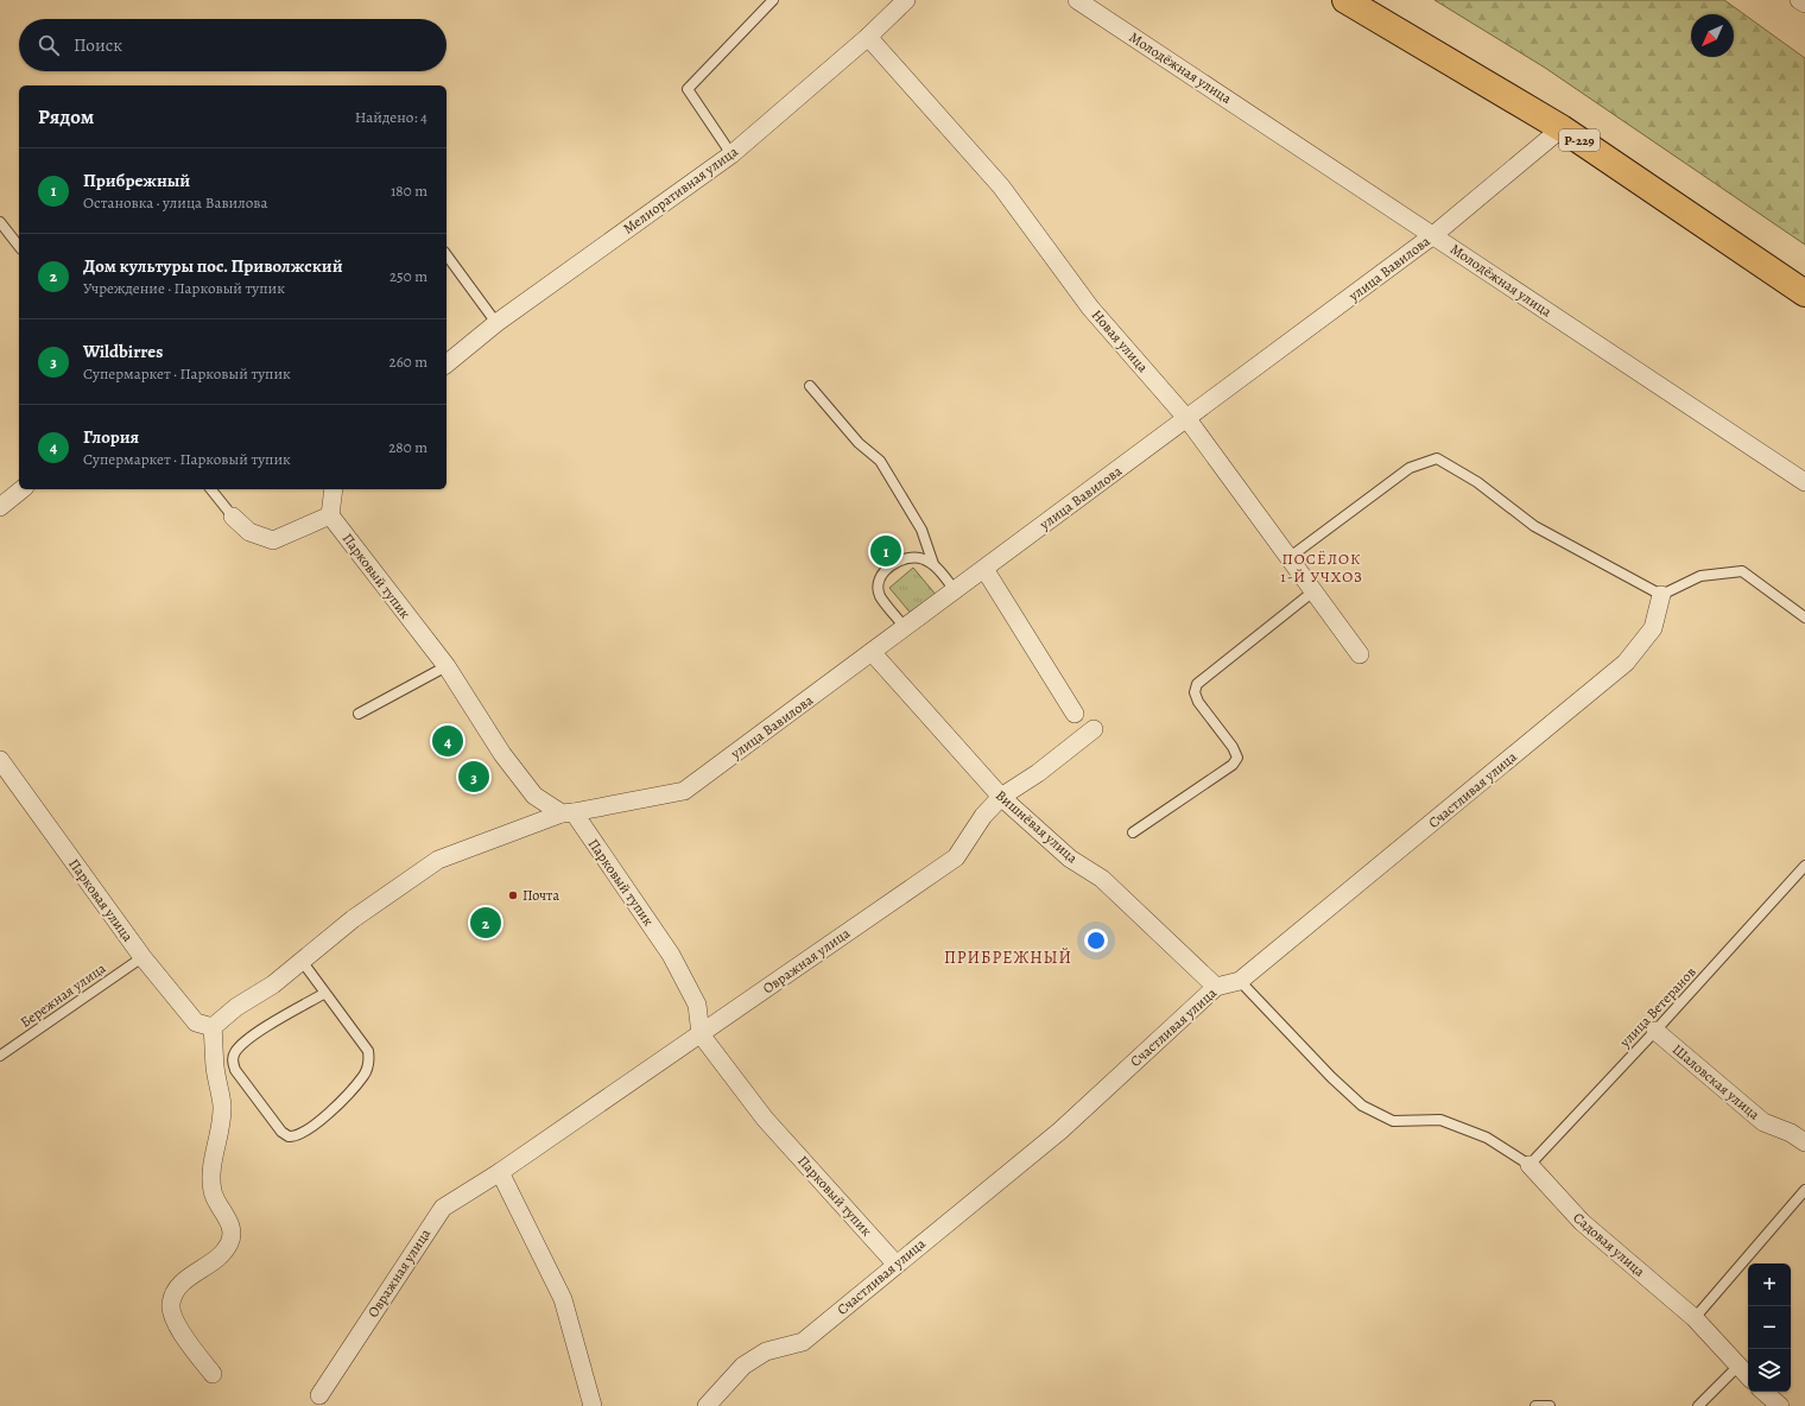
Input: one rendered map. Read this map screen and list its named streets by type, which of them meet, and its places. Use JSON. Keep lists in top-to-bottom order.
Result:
{
  "streets": {
    "main road": ["Р-229"],
    "street": [
      "Молодёжная улица",
      "Мелиоративная улица",
      "улица Вавилова",
      "Новая улица",
      "Парковый тупик",
      "Счастливая улица",
      "Вишнёвая улица",
      "Парковая улица",
      "Овражная улица",
      "Шаловская улица",
      "Садовая улица"
    ],
    "lane": ["Бережная улица", "улица Ветеранов"]
  },
  "crossings": [
    ["Молодёжная улица", "улица Вавилова"],
    ["Р-229", "улица Вавилова"],
    ["Мелиоративная улица", "Новая улица"],
    ["улица Вавилова", "Новая улица"],
    ["улица Вавилова", "Парковый тупик"],
    ["улица Вавилова", "Вишнёвая улица"],
    ["улица Вавилова", "Парковая улица"],
    ["Парковый тупик", "Счастливая улица"],
    ["Парковый тупик", "Овражная улица"],
    ["Счастливая улица", "Вишнёвая улица"],
    ["Вишнёвая улица", "Овражная улица"],
    ["Парковая улица", "Бережная улица"],
    ["улица Ветеранов", "Шаловская улица"],
    ["улица Ветеранов", "Садовая улица"]
  ],
  "districts": ["ПОСЁЛОК 1-Й УЧХОЗ", "ПРИБРЕЖНЫЙ"],
  "places": ["Почта"],
  "north": "bottom left",
  "page": {
    "search": "Поиск",
    "heading": ["Рядом", "Найдено: 4"],
    "list": [
      {
        "mark": "1",
        "name": "Прибрежный",
        "note": "Остановка · улица Вавилова",
        "value": "180 m"
      },
      {
        "mark": "2",
        "name": "Дом культуры пос. Приволжский",
        "note": "Учреждение · Парковый тупик",
        "value": "250 m"
      },
      {
        "mark": "3",
        "name": "Wildbirres",
        "note": "Супермаркет · Парковый тупик",
        "value": "260 m"
      },
      {
        "mark": "4",
        "name": "Глория",
        "note": "Супермаркет · Парковый тупик",
        "value": "280 m"
      }
    ],
    "pins": [
      "1",
      "4",
      "3",
      "2"
    ],
    "map_buttons": ["+", "−"]
  }
}
